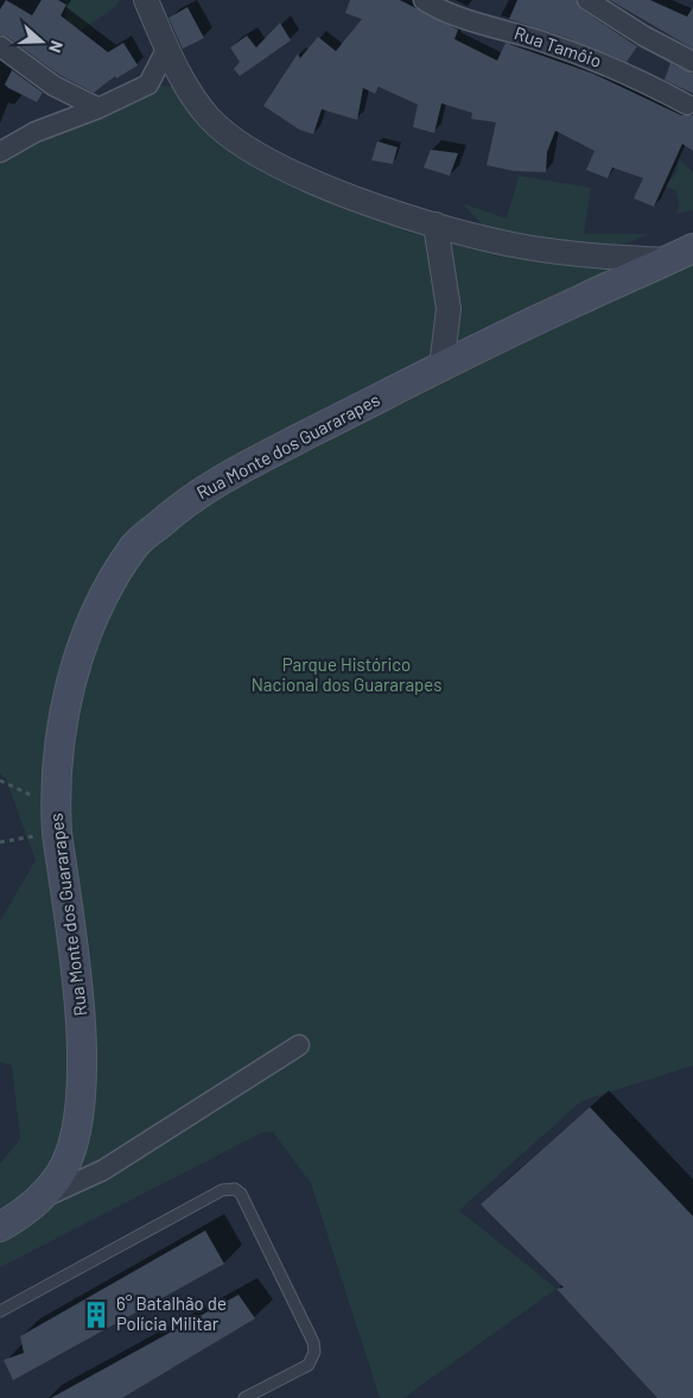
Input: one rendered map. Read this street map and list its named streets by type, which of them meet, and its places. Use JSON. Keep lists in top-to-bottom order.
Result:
{
  "streets": {
    "main road": ["Rua Monte dos Guararapes"],
    "street": ["Rua Tamôio"]
  },
  "parks": ["Parque Histórico Nacional dos Guararapes"],
  "places": {
    "building": ["6° Batalhão de Polícia Militar"]
  },
  "north": "right"
}
